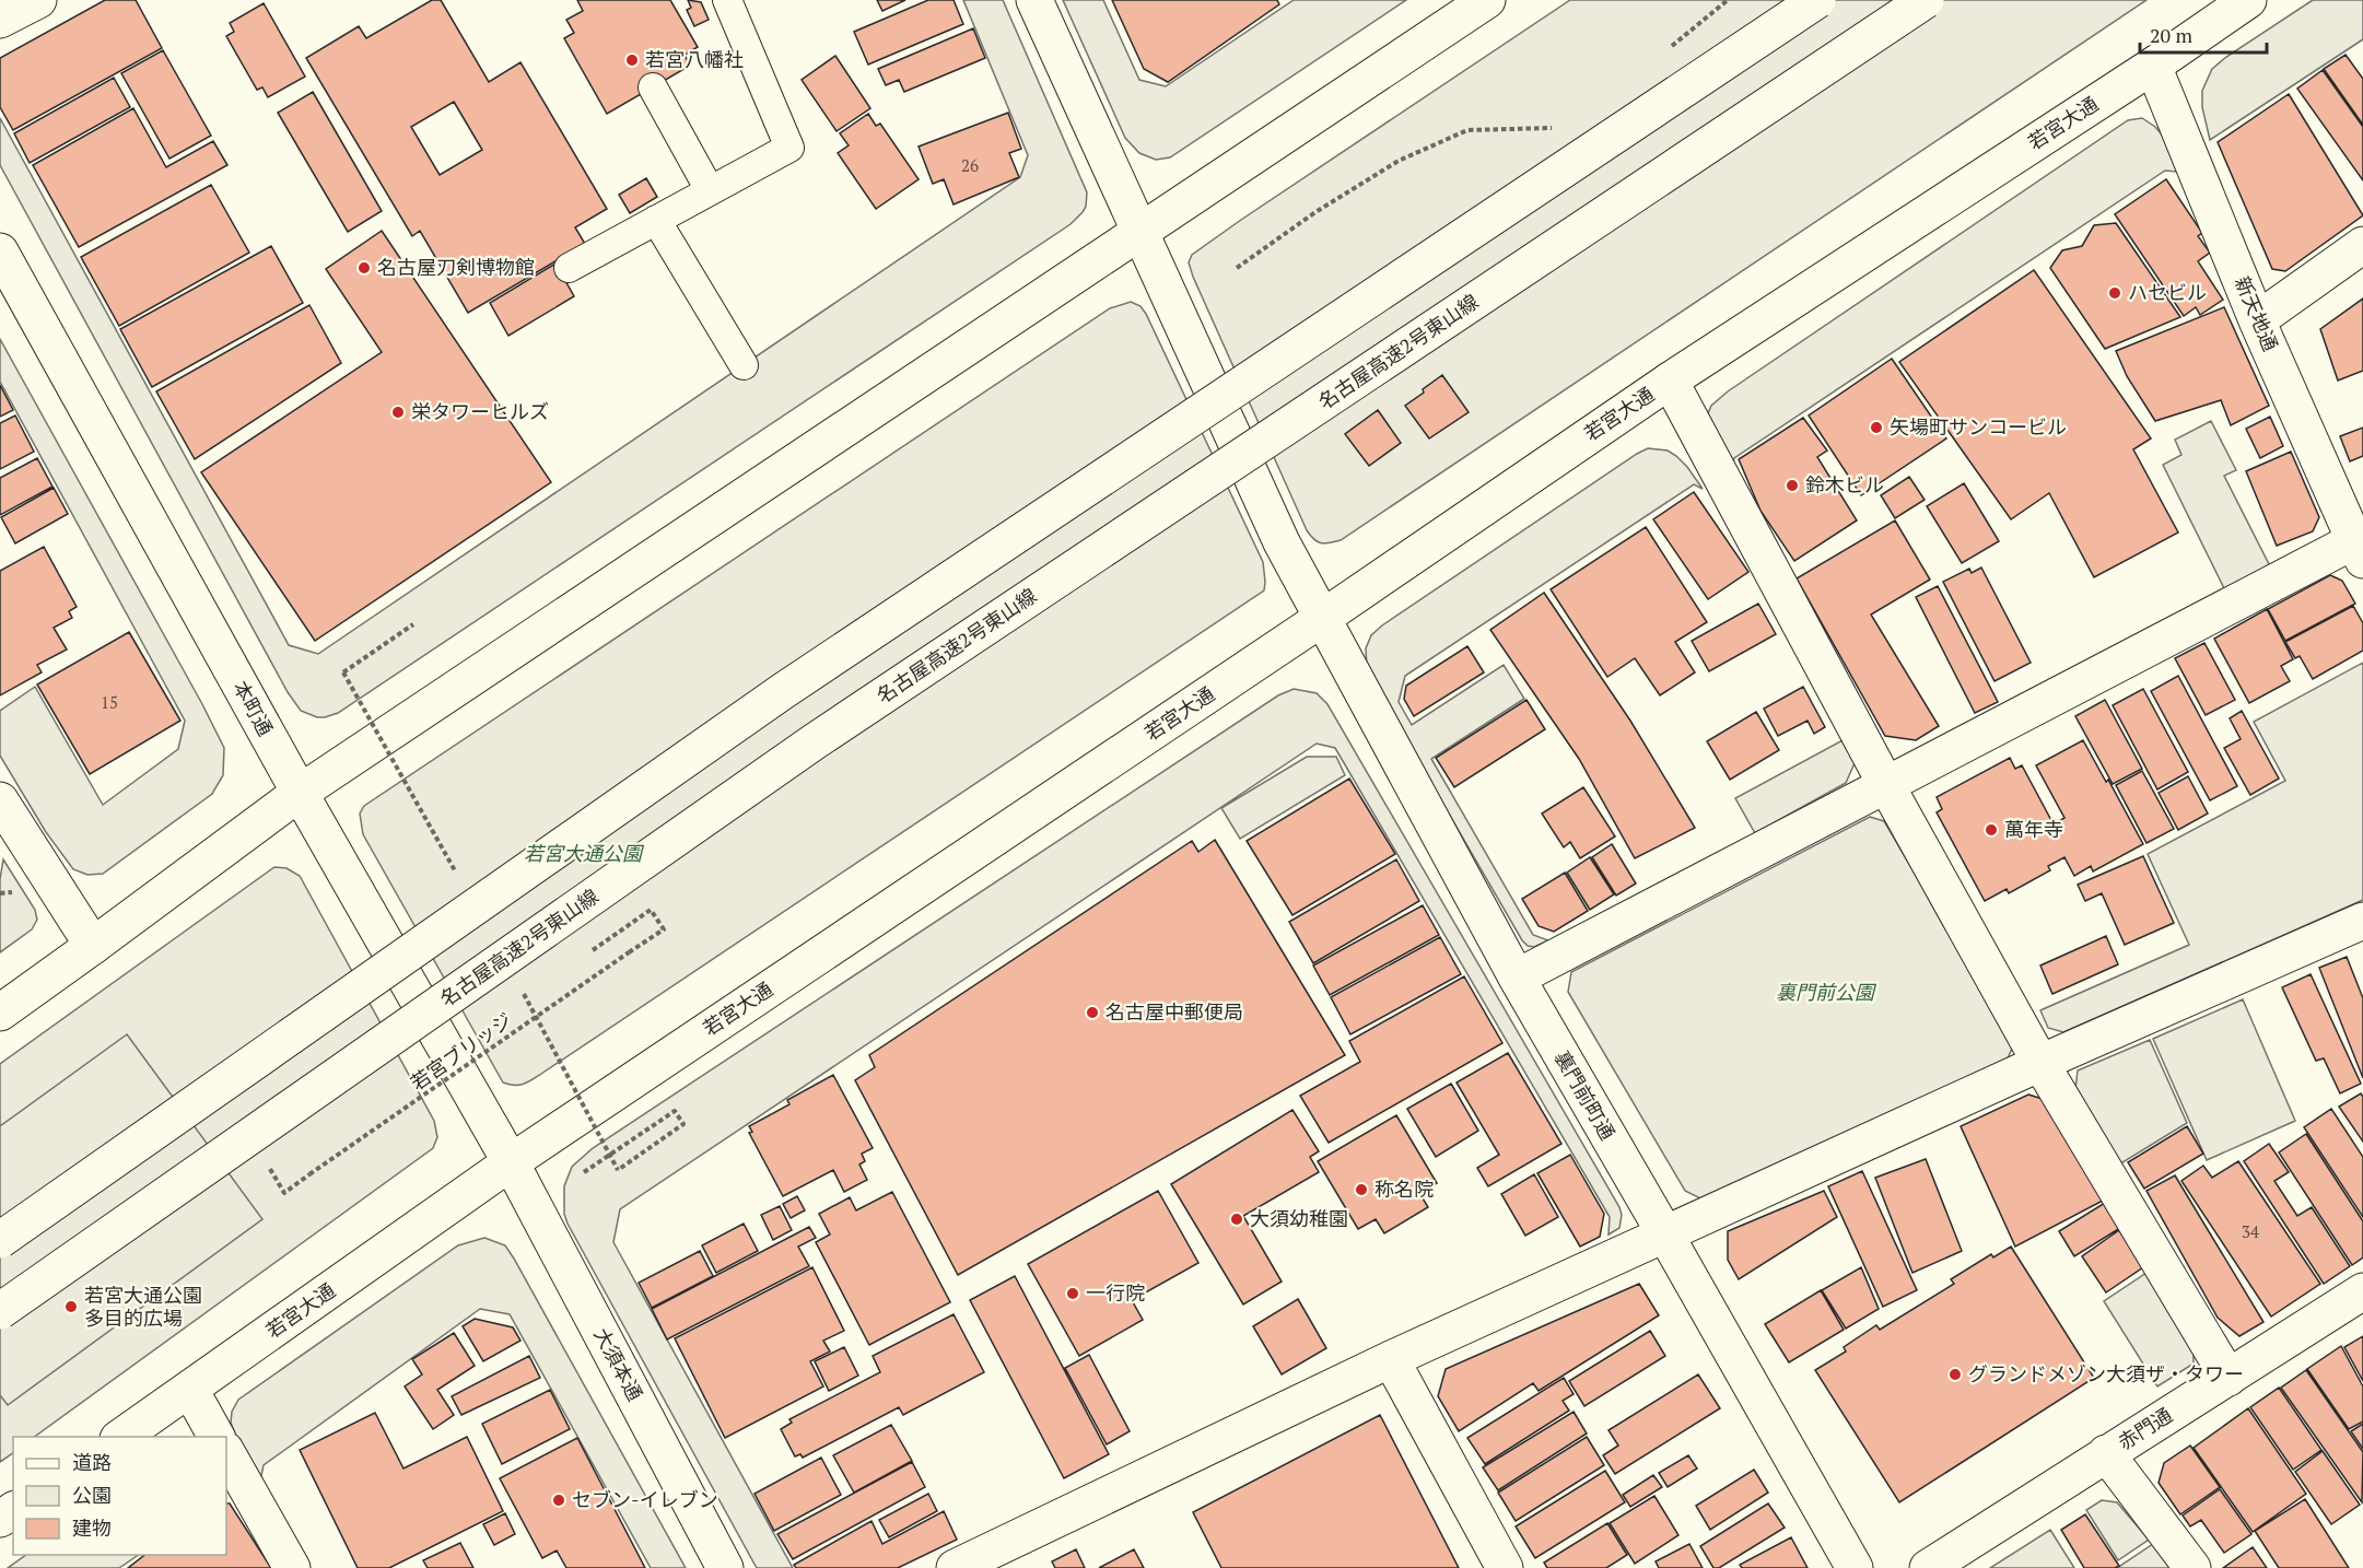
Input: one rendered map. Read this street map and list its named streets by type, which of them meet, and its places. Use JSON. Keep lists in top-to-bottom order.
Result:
{
  "streets": {
    "main road": [
      "若宮大通",
      "新天地通",
      "名古屋高速2号東山線",
      "本町通",
      "裏門前町通",
      "大須本通",
      "赤門通"
    ],
    "path": ["若宮ブリッジ"]
  },
  "crossings": [
    ["若宮大通", "新天地通"],
    ["若宮大通", "本町通"],
    ["若宮大通", "裏門前町通"],
    ["若宮大通", "大須本通"],
    ["本町通", "大須本通"]
  ],
  "parks": ["若宮大通公園", "裏門前公園"],
  "places": [
    "若宮八幡社",
    "名古屋刀剣博物館",
    "ハセビル",
    "栄タワーヒルズ",
    "矢場町サンコービル",
    "鈴木ビル",
    "萬年寺",
    "名古屋中郵便局",
    "称名院",
    "大須幼稚園",
    "一行院",
    "若宮大通公園 多目的広場",
    "グランドメゾン大須ザ・タワー",
    "セブン-イレブン"
  ],
  "house_numbers": ["26", "15", "34"],
  "legend": ["道路", "公園", "建物"],
  "scale_bar": "20 m"
}
